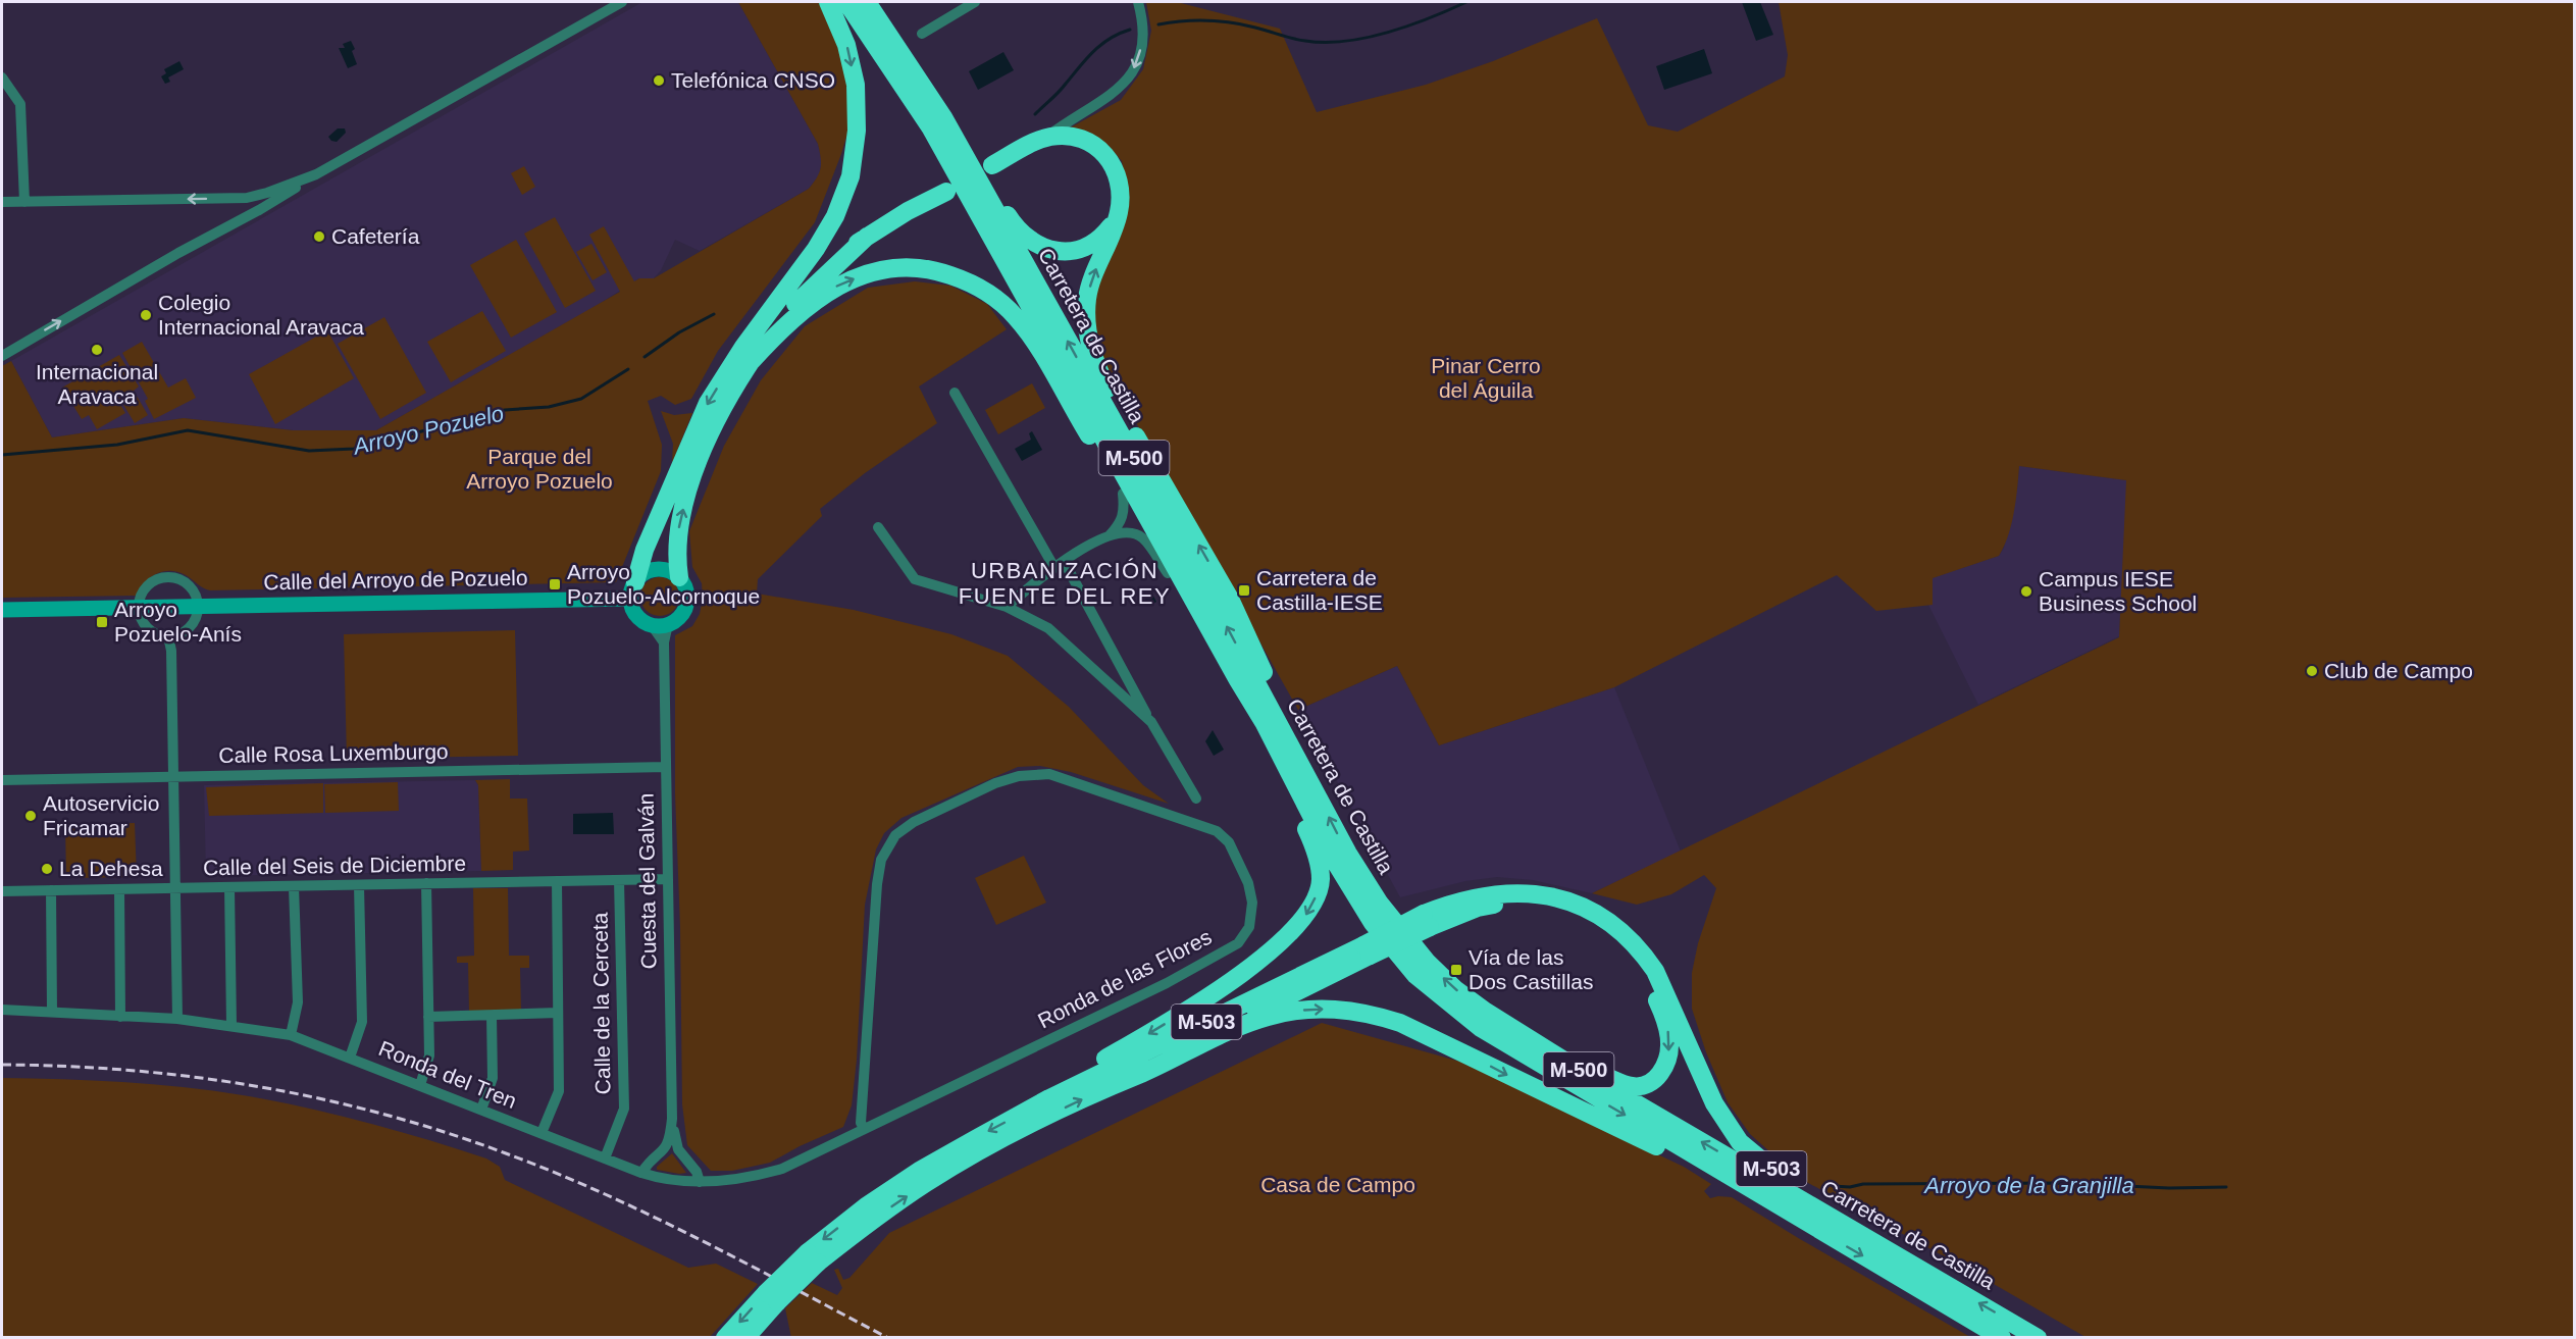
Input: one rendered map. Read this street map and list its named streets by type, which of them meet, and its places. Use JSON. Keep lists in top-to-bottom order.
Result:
{
  "streets": {
    "highway": ["Carretera de Castilla", "M-500", "M-503"],
    "main road": ["Calle del Arroyo de Pozuelo"],
    "street": [
      "Calle Rosa Luxemburgo",
      "Calle del Seis de Diciembre",
      "Cuesta del Galván",
      "Ronda de las Flores",
      "Calle de la Cerceta",
      "Ronda del Tren"
    ]
  },
  "crossings": [
    ["Carretera de Castilla", "M-500"],
    ["Carretera de Castilla", "M-503"],
    ["M-500", "M-503"],
    ["Calle del Arroyo de Pozuelo", "Cuesta del Galván"],
    ["Calle Rosa Luxemburgo", "Cuesta del Galván"],
    ["Calle del Seis de Diciembre", "Cuesta del Galván"],
    ["Calle del Seis de Diciembre", "Calle de la Cerceta"],
    ["Cuesta del Galván", "Ronda del Tren"],
    ["Ronda de las Flores", "Ronda del Tren"],
    ["Calle de la Cerceta", "Ronda del Tren"]
  ],
  "districts": ["URBANIZACIÓN FUENTE DEL REY"],
  "water": ["Arroyo Pozuelo", "Arroyo de la Granjilla"],
  "parks": ["Pinar Cerro del Águila", "Parque del Arroyo Pozuelo", "Casa de Campo"],
  "places": {
    "other": [
      "Telefónica CNSO",
      "Cafetería",
      "Colegio Internacional Aravaca",
      "Internacional Aravaca",
      "Campus IESE Business School",
      "Club de Campo",
      "Autoservicio Fricamar",
      "La Dehesa"
    ],
    "transit": [
      "Arroyo Pozuelo-Alcornoque",
      "Carretera de Castilla-IESE",
      "Arroyo Pozuelo-Anís",
      "Vía de las Dos Castillas"
    ]
  }
}
